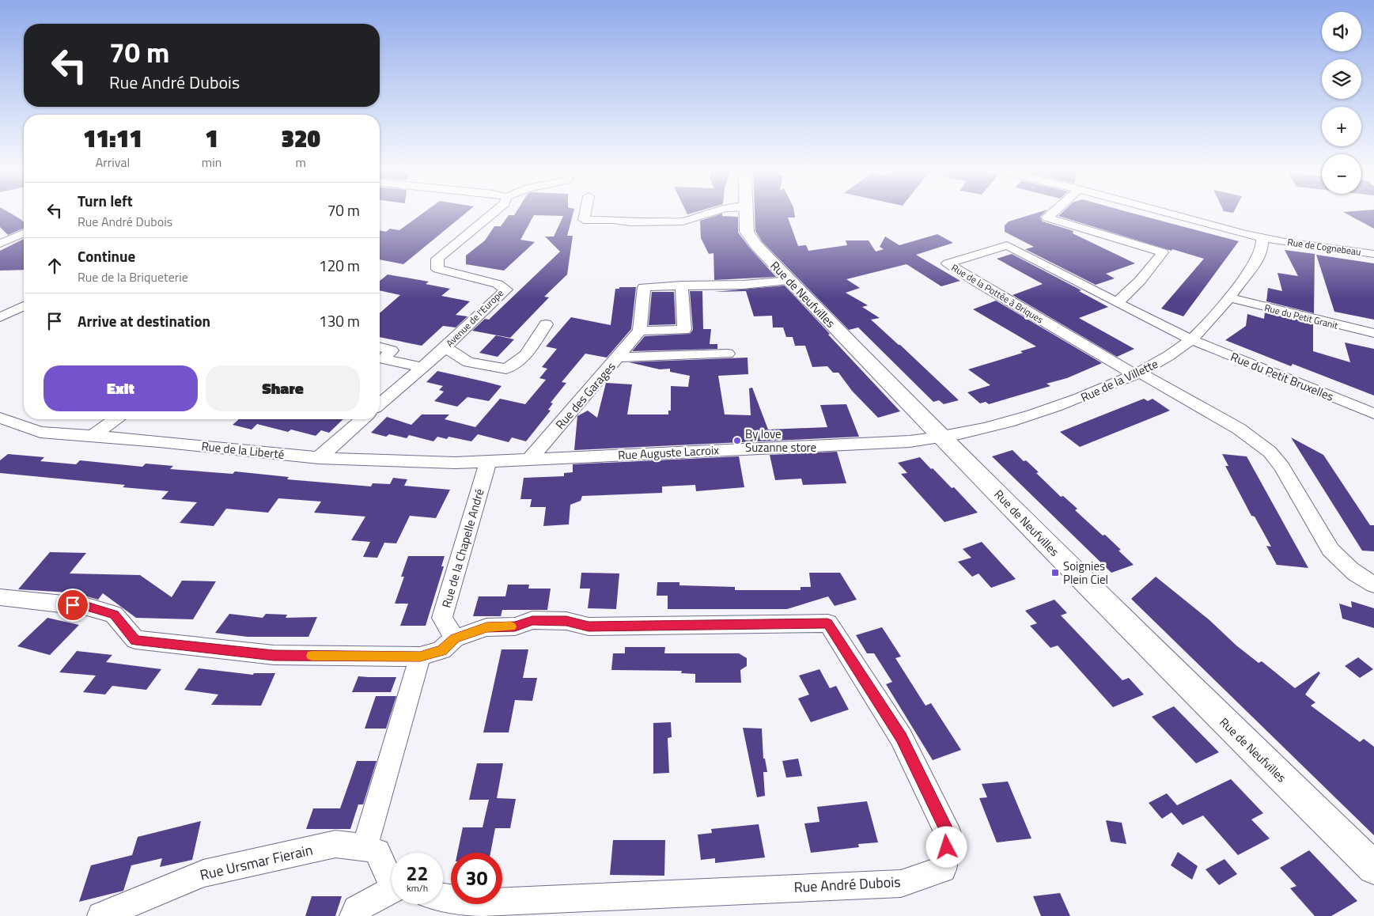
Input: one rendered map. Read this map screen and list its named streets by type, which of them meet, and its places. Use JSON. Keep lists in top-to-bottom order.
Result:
{
  "streets": {
    "main road": ["Rue de Neufvilles"],
    "street": [
      "Rue de Cognebeau",
      "Rue de la Pottée à Briques",
      "Rue du Petit Granit",
      "Avenue de l'Europe",
      "Rue du Petit Bruxelles",
      "Rue de la Villette",
      "Rue des Garages",
      "Rue de la Liberté",
      "Rue Auguste Lacroix",
      "Rue de la Chapelle André",
      "Rue Ursmar Fierain",
      "Rue André Dubois"
    ]
  },
  "crossings": [
    ["Rue de Cognebeau", "Rue de la Villette"],
    ["Rue de la Pottée à Briques", "Rue du Petit Bruxelles"],
    ["Rue de la Pottée à Briques", "Rue de la Villette"],
    ["Rue de Neufvilles", "Rue de la Villette"],
    ["Rue de Neufvilles", "Rue Auguste Lacroix"],
    ["Rue du Petit Granit", "Rue de la Villette"],
    ["Rue du Petit Bruxelles", "Rue de la Villette"],
    ["Rue de la Villette", "Rue Auguste Lacroix"],
    ["Rue des Garages", "Rue Auguste Lacroix"],
    ["Rue de la Liberté", "Rue Auguste Lacroix"],
    ["Rue de la Liberté", "Rue de la Chapelle André"],
    ["Rue Auguste Lacroix", "Rue de la Chapelle André"],
    ["Rue de la Chapelle André", "Rue André Dubois"]
  ],
  "places": {
    "other": ["By love Suzanne store"],
    "transit": ["Soignies Plein Ciel"]
  },
  "page": {
    "map_buttons": ["+", "−"],
    "turn": ["70 m", "Rue André Dubois"],
    "eta": [
      "11:11",
      "Arrival",
      "1",
      "min",
      "320",
      "m"
    ],
    "list": [
      {
        "name": "Turn left",
        "note": "Rue André Dubois",
        "value": "70 m"
      },
      {
        "name": "Continue",
        "note": "Rue de la Briqueterie",
        "value": "120 m"
      },
      {
        "name": "Arrive at destination",
        "value": "130 m"
      }
    ],
    "buttons": ["Exit", "Share"],
    "speed": "22 km/h",
    "limit": "30"
  }
}
